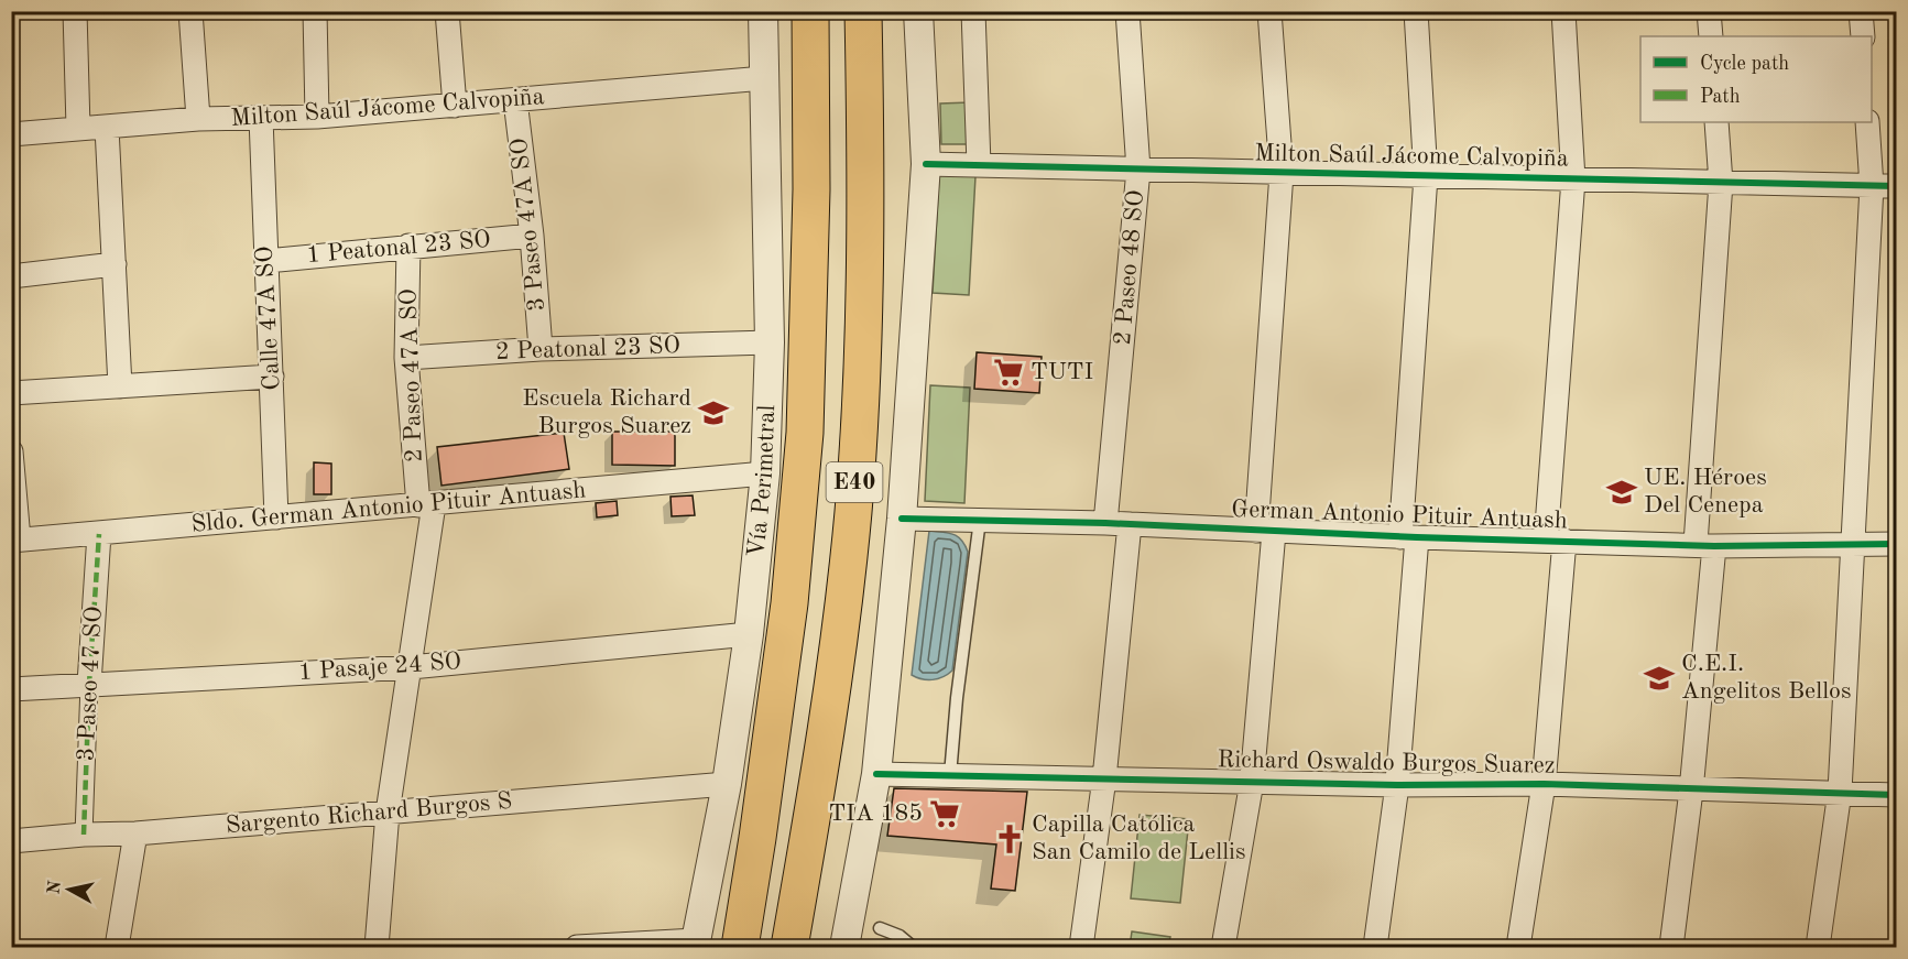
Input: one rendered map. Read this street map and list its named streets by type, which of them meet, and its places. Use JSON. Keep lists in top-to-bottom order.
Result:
{
  "streets": {
    "highway": ["Vía Perimetral", "E40"],
    "street": [
      "Milton Saúl Jácome Calvopiña",
      "3 Paseo 47A SO",
      "1 Peatonal 23 SO",
      "2 Paseo 48 SO",
      "Calle 47A SO",
      "2 Peatonal 23 SO",
      "2 Paseo 47A SO",
      "Sldo. German Antonio Pituir Antuash",
      "German Antonio Pituir Antuash",
      "1 Pasaje 24 SO",
      "3 Paseo 47 SO",
      "Richard Oswaldo Burgos Suarez",
      "Sargento Richard Burgos S"
    ]
  },
  "crossings": [
    ["Milton Saúl Jácome Calvopiña", "3 Paseo 47A SO"],
    ["Milton Saúl Jácome Calvopiña", "2 Paseo 48 SO"],
    ["Milton Saúl Jácome Calvopiña", "Calle 47A SO"],
    ["Milton Saúl Jácome Calvopiña", "Vía Perimetral"],
    ["Milton Saúl Jácome Calvopiña", "E40"],
    ["3 Paseo 47A SO", "1 Peatonal 23 SO"],
    ["3 Paseo 47A SO", "2 Peatonal 23 SO"],
    ["1 Peatonal 23 SO", "Calle 47A SO"],
    ["1 Peatonal 23 SO", "2 Paseo 47A SO"],
    ["2 Paseo 48 SO", "German Antonio Pituir Antuash"],
    ["Calle 47A SO", "Sldo. German Antonio Pituir Antuash"],
    ["2 Peatonal 23 SO", "2 Paseo 47A SO"],
    ["2 Peatonal 23 SO", "Vía Perimetral"],
    ["2 Paseo 47A SO", "Sldo. German Antonio Pituir Antuash"],
    ["2 Paseo 47A SO", "1 Pasaje 24 SO"],
    ["2 Paseo 47A SO", "Sargento Richard Burgos S"],
    ["Vía Perimetral", "Sldo. German Antonio Pituir Antuash"],
    ["Vía Perimetral", "1 Pasaje 24 SO"],
    ["Vía Perimetral", "Sargento Richard Burgos S"],
    ["E40", "German Antonio Pituir Antuash"],
    ["E40", "Richard Oswaldo Burgos Suarez"],
    ["Sldo. German Antonio Pituir Antuash", "3 Paseo 47 SO"],
    ["1 Pasaje 24 SO", "3 Paseo 47 SO"],
    ["3 Paseo 47 SO", "Sargento Richard Burgos S"]
  ],
  "places": {
    "supermarket": ["TUTI", "TIA 185"],
    "school or university": ["Escuela Richard Burgos Suarez", "UE. Héroes Del Cenepa", "C.E.I. Angelitos Bellos"],
    "church": ["Capilla Católica San Camilo de Lellis"]
  },
  "legend": ["Cycle path", "Path"],
  "north": "left"
}
